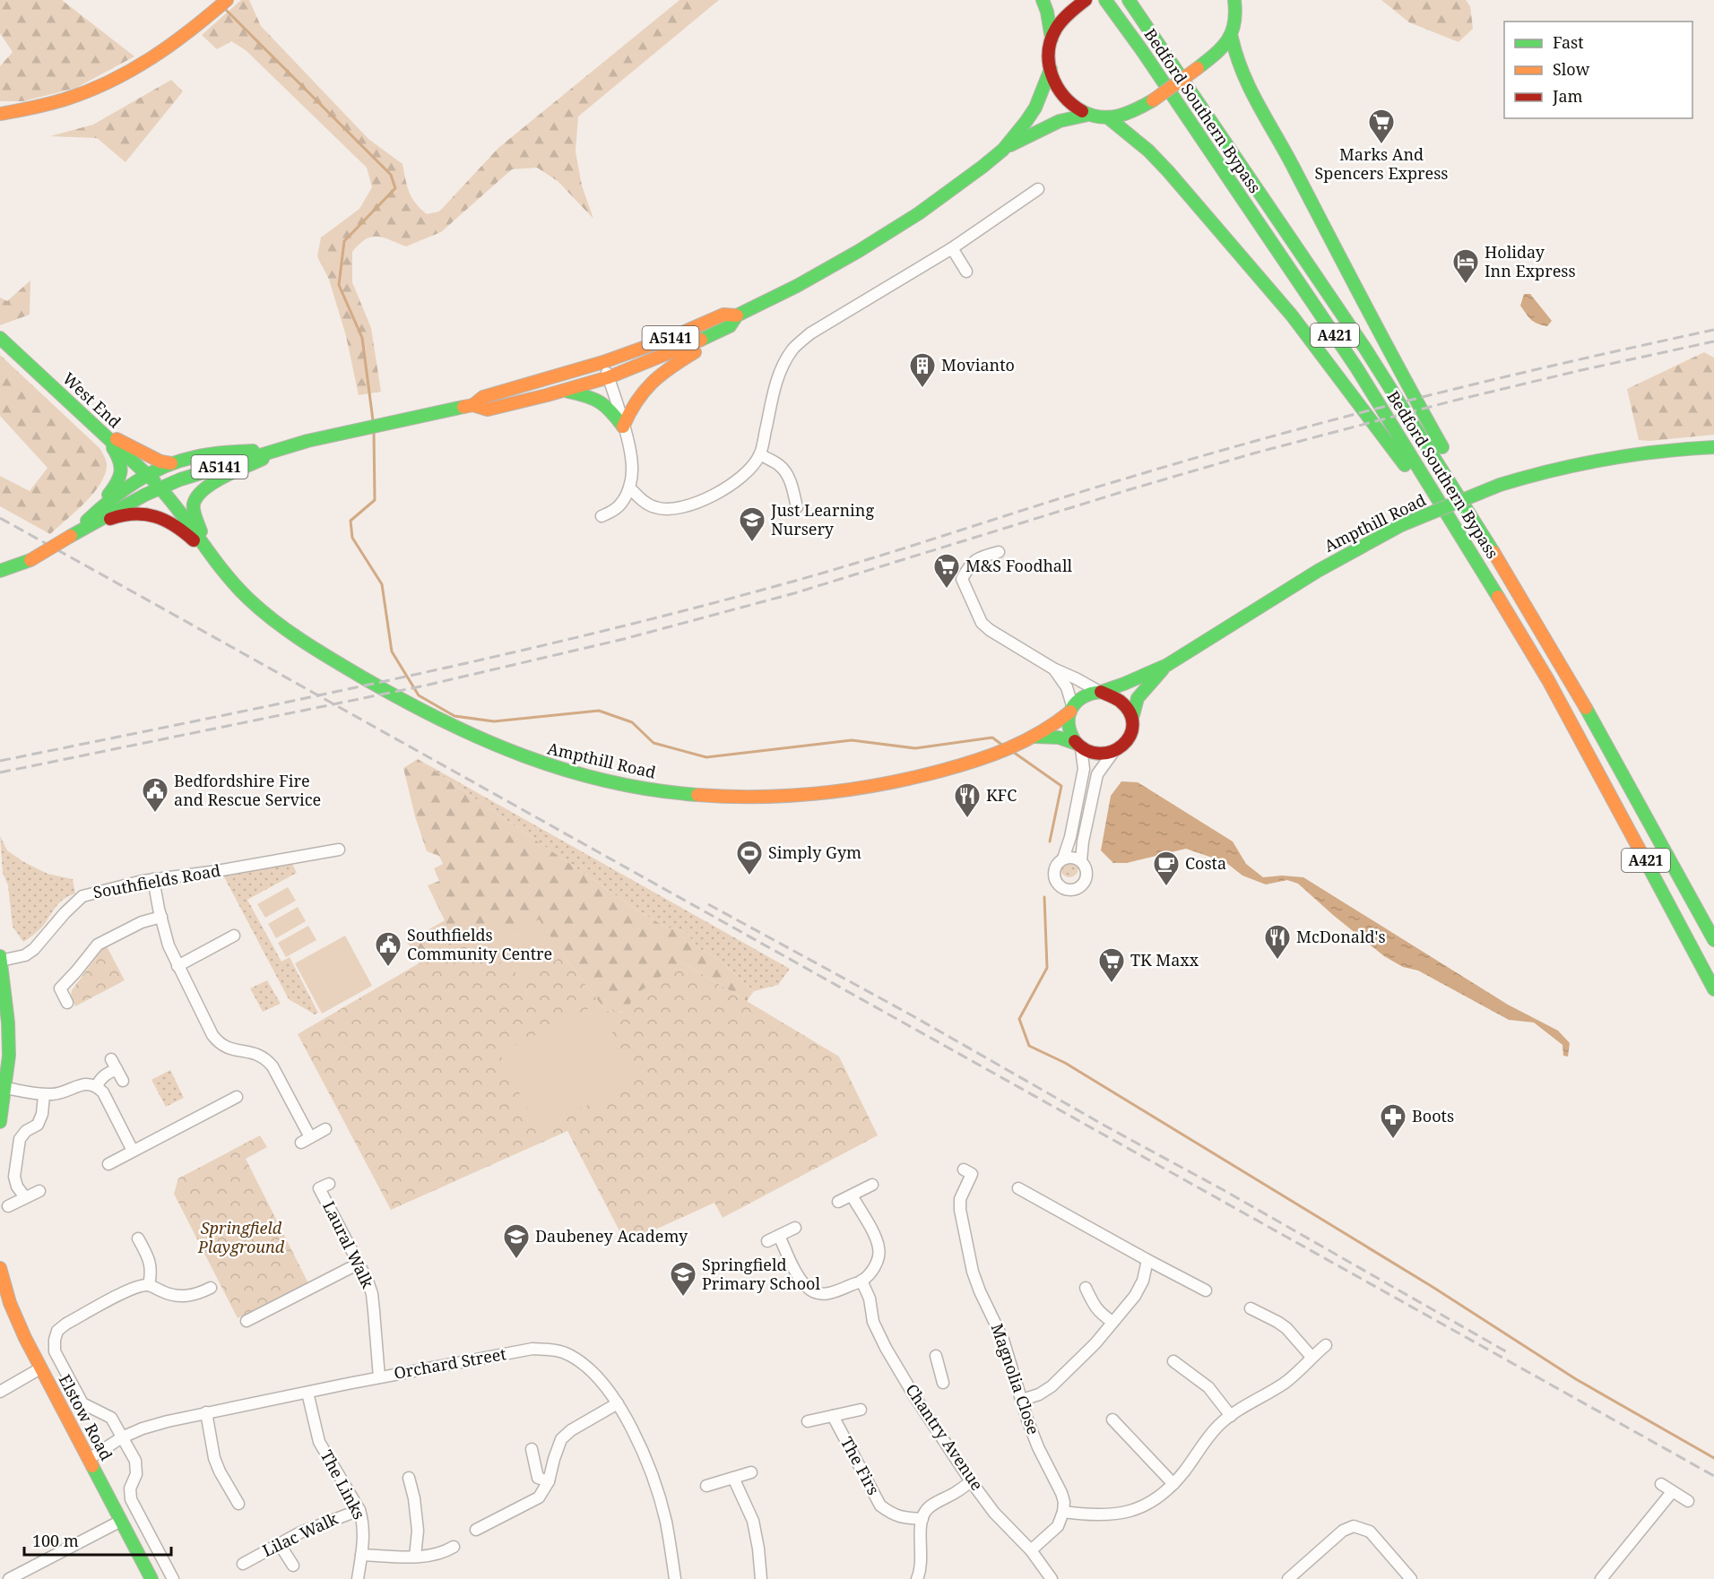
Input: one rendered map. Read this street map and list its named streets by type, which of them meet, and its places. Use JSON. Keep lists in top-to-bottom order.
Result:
{
  "streets": {
    "main road": [
      "Bedford Southern Bypass",
      "A421",
      "A5141",
      "West End",
      "Ampthill Road",
      "Elstow Road"
    ],
    "street": [
      "Southfields Road",
      "Laural Walk",
      "Orchard Street",
      "Magnolia Close",
      "Chantry Avenue",
      "The Firs",
      "The Links",
      "Lilac Walk"
    ]
  },
  "crossings": [
    ["A5141", "West End"],
    ["A5141", "Ampthill Road"],
    ["West End", "Ampthill Road"],
    ["Laural Walk", "Orchard Street"],
    ["Orchard Street", "Elstow Road"],
    ["Orchard Street", "The Links"],
    ["The Links", "Lilac Walk"]
  ],
  "parks": ["Springfield Playground"],
  "places": {
    "supermarket": ["Marks And Spencers Express", "M&S Foodhall", "TK Maxx"],
    "hotel": ["Holiday Inn Express"],
    "building": ["Movianto"],
    "school or university": ["Just Learning Nursery", "Daubeney Academy", "Springfield Primary School"],
    "public building": ["Bedfordshire Fire and Rescue Service", "Southfields Community Centre"],
    "restaurant": ["KFC", "McDonald's"],
    "sports": ["Simply Gym"],
    "cafe": ["Costa"],
    "pharmacy": ["Boots"]
  },
  "legend": ["Fast", "Slow", "Jam"],
  "scale_bar": "100 m"
}
